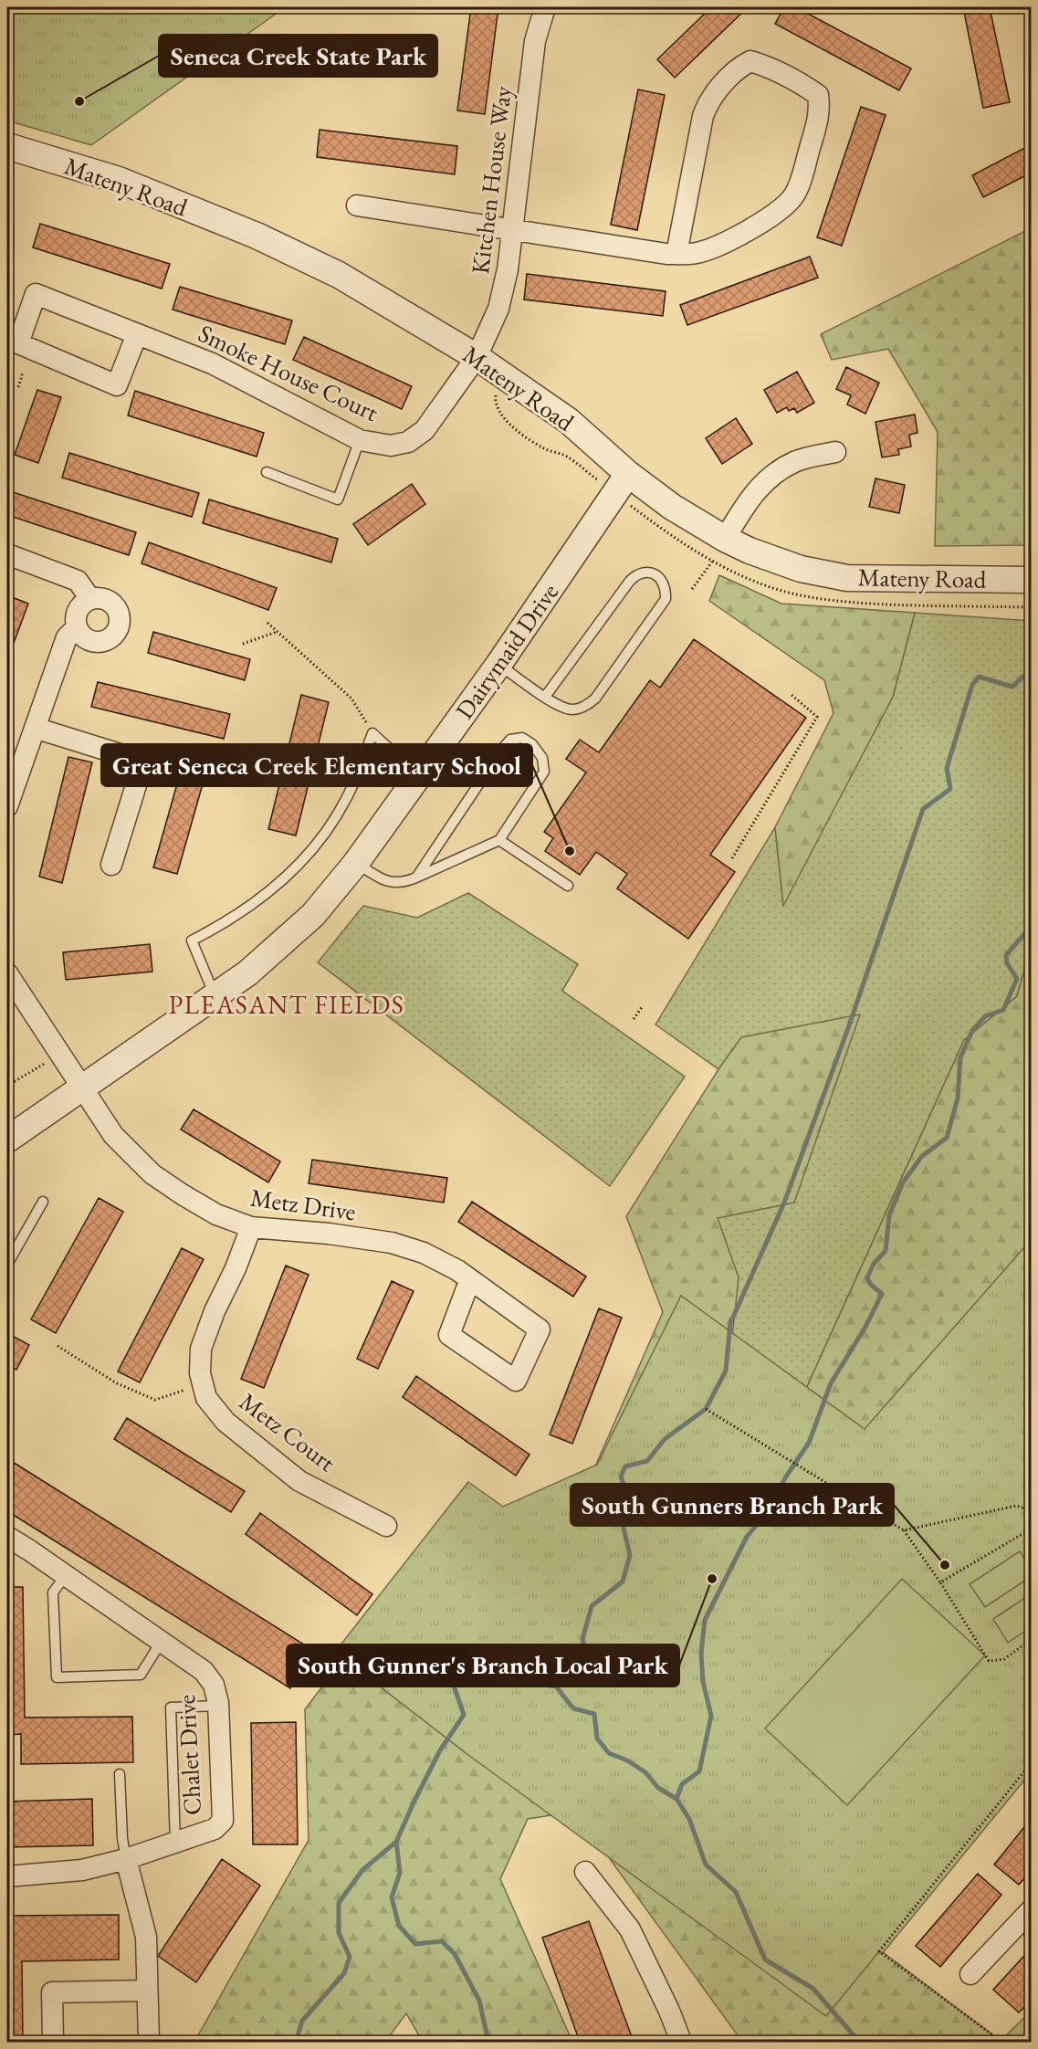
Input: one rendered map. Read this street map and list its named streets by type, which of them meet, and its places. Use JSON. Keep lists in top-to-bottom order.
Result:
{
  "streets": {
    "street": [
      "Kitchen House Way",
      "Mateny Road",
      "Smoke House Court",
      "Dairymaid Drive",
      "Metz Drive",
      "Metz Court",
      "Chalet Drive"
    ]
  },
  "crossings": [
    ["Kitchen House Way", "Mateny Road"],
    ["Kitchen House Way", "Smoke House Court"],
    ["Mateny Road", "Smoke House Court"],
    ["Mateny Road", "Dairymaid Drive"],
    ["Dairymaid Drive", "Metz Drive"],
    ["Metz Drive", "Metz Court"]
  ],
  "districts": ["PLEASANT FIELDS"],
  "places": [
    "Seneca Creek State Park",
    "Great Seneca Creek Elementary School",
    "South Gunners Branch Park",
    "South Gunner's Branch Local Park"
  ]
}
